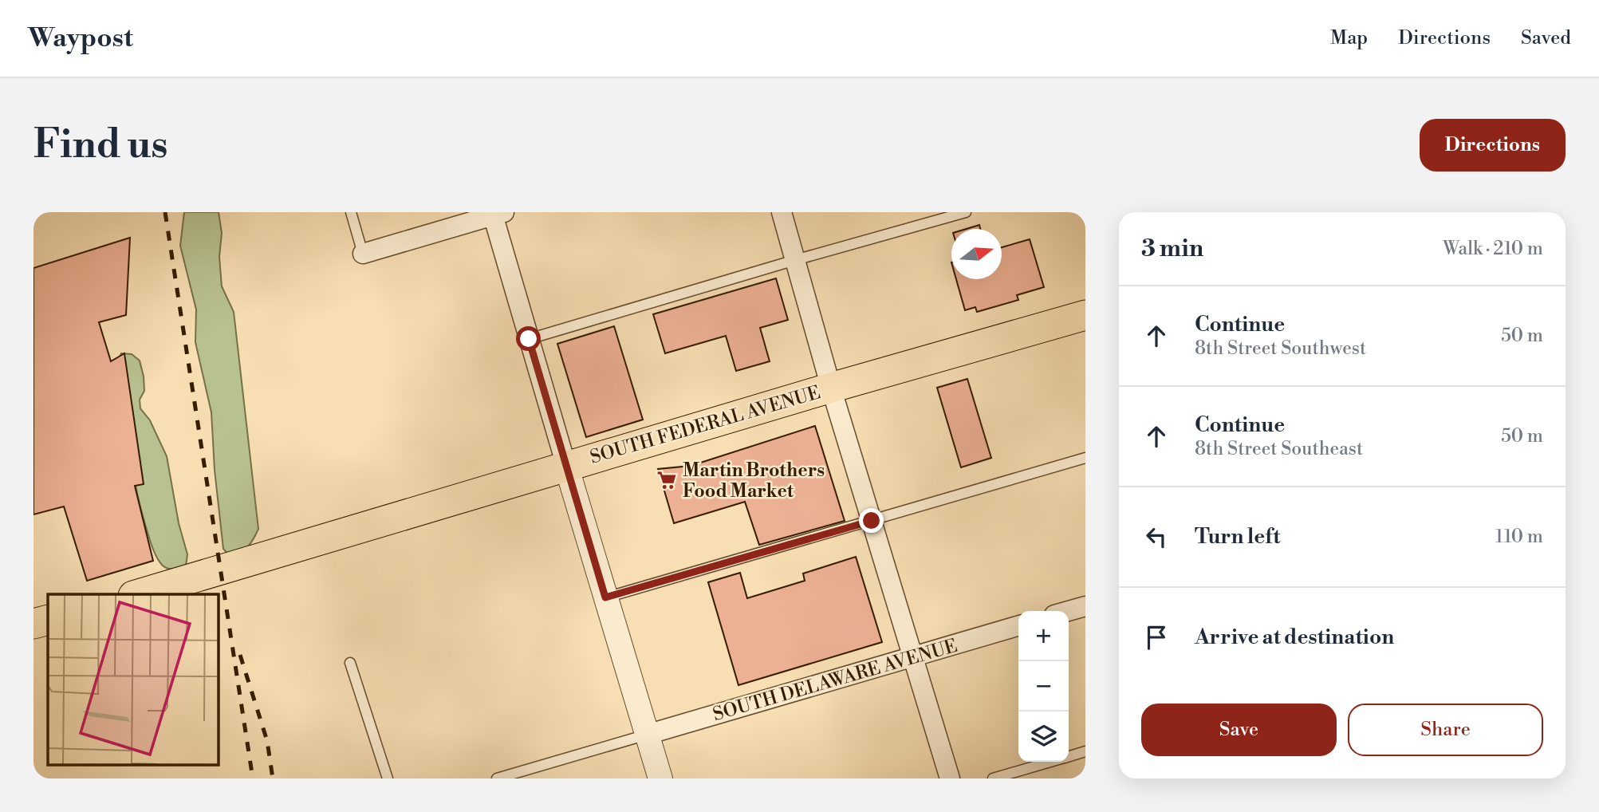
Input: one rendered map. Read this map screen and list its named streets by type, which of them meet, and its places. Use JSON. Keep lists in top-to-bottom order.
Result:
{
  "streets": {
    "main road": ["SOUTH FEDERAL AVENUE"],
    "street": ["SOUTH DELAWARE AVENUE"]
  },
  "places": {
    "supermarket": ["Martin Brothers Food Market"]
  },
  "north": "right",
  "page": {
    "header": "Waypost",
    "nav": ["Map", "Directions", "Saved"],
    "buttons": [
      "Directions",
      ["Save", "Share"]
    ],
    "title": "Find us",
    "heading": ["3 min", "Walk · 210 m"],
    "list": [
      ["Continue", "8th Street Southwest", "50 m"],
      ["Continue", "8th Street Southeast", "50 m"],
      ["Turn left", "110 m"],
      "Arrive at destination"
    ],
    "map_buttons": ["+", "−"]
  }
}
